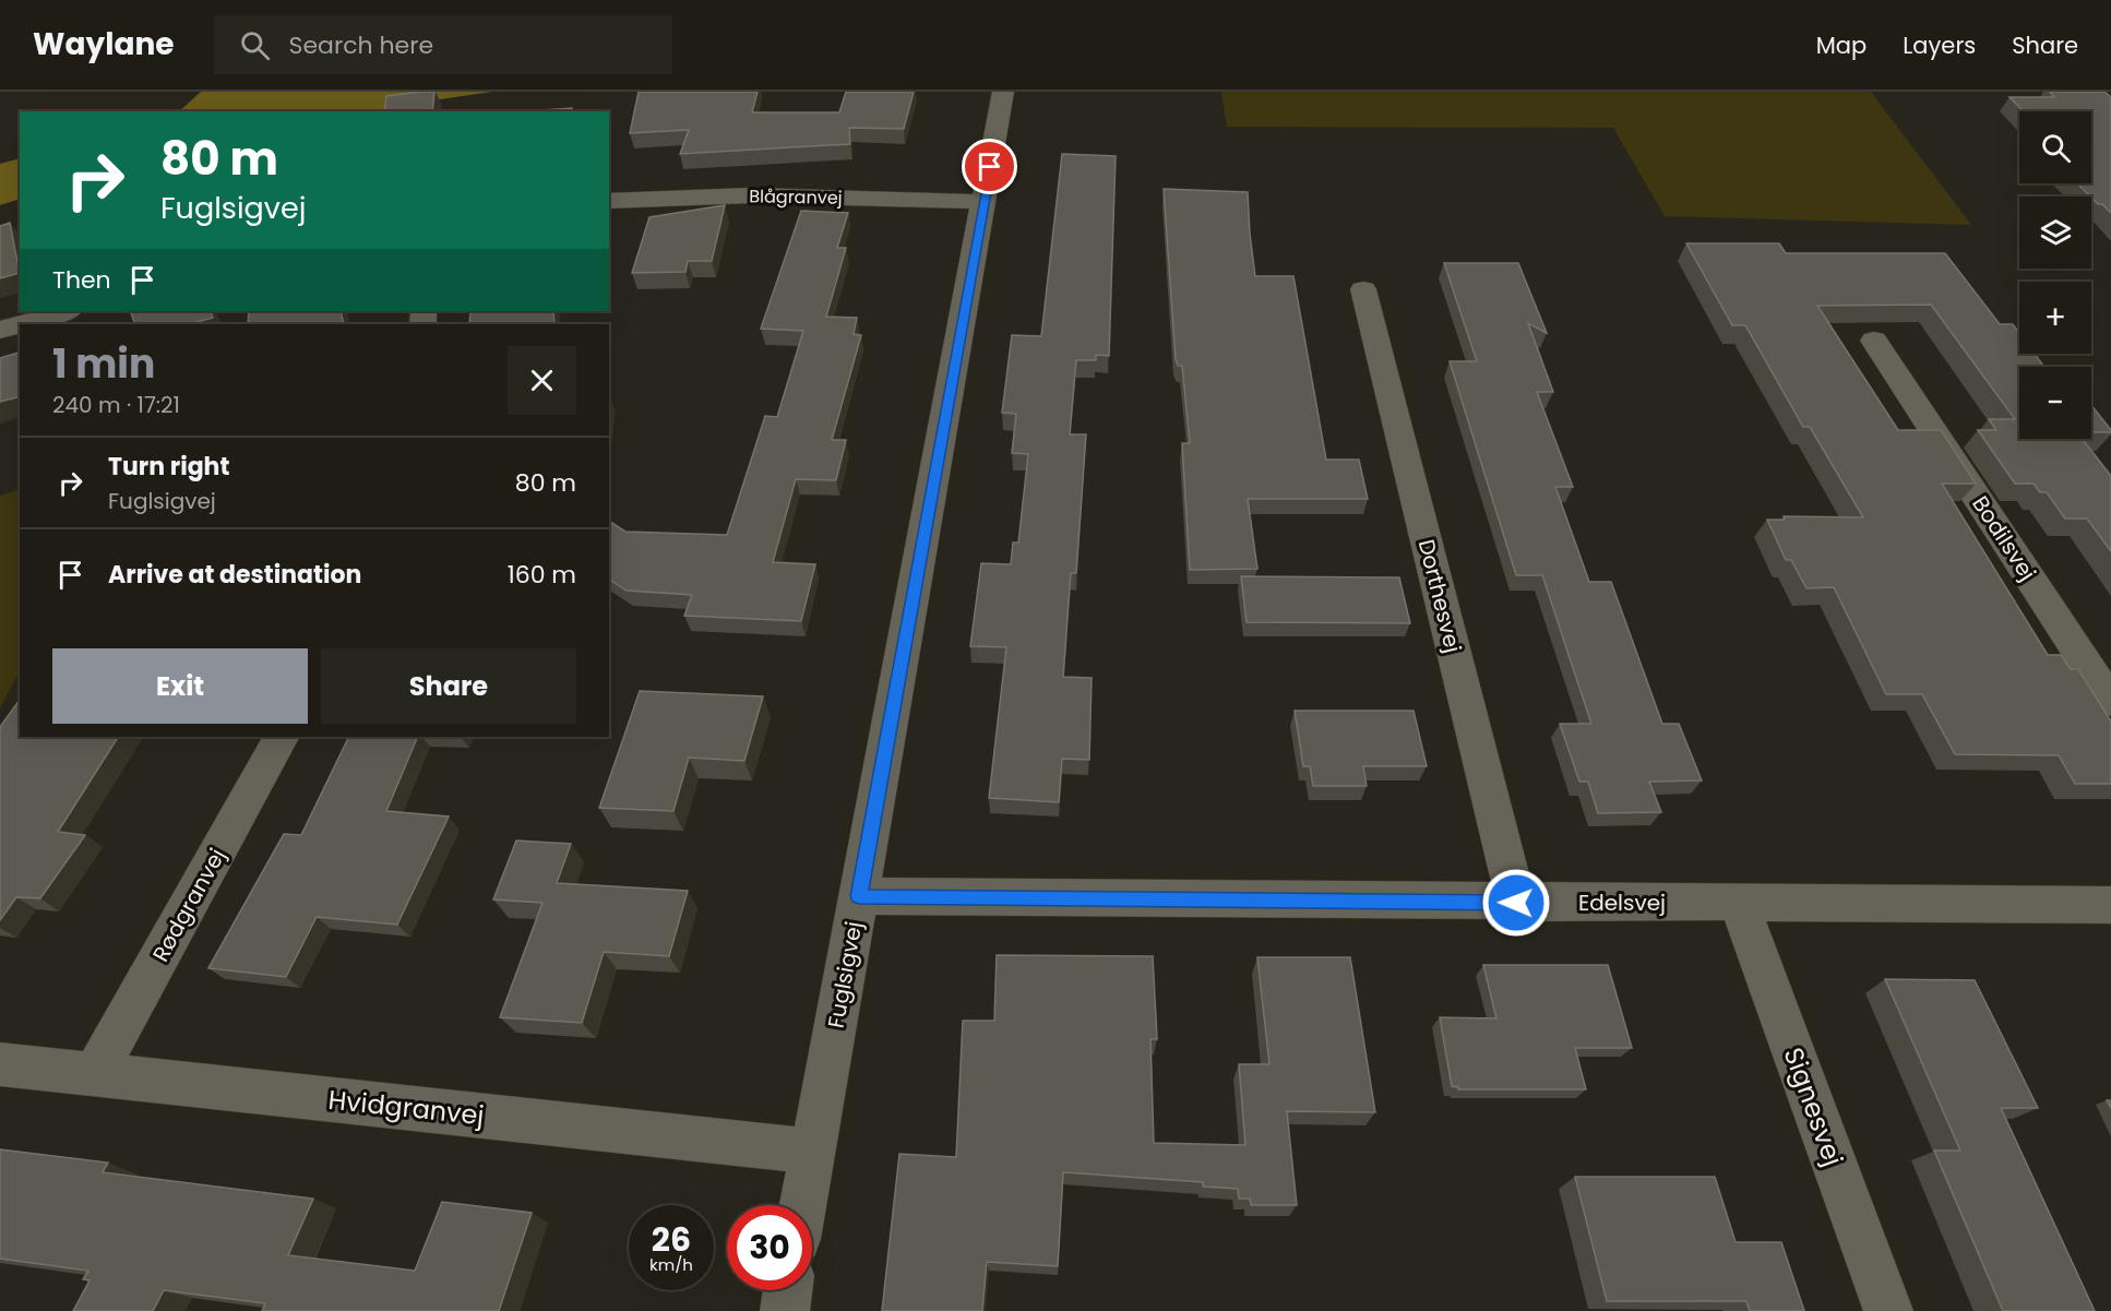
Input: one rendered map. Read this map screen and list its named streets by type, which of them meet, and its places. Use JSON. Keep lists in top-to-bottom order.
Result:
{
  "streets": {
    "street": [
      "Blågranvej",
      "Bodilsvej",
      "Dorthesvej",
      "Edelsvej",
      "Rødgranvej",
      "Fuglsigvej",
      "Signesvej",
      "Hvidgranvej"
    ]
  },
  "crossings": [
    ["Blågranvej", "Fuglsigvej"],
    ["Dorthesvej", "Edelsvej"],
    ["Edelsvej", "Fuglsigvej"],
    ["Edelsvej", "Signesvej"],
    ["Rødgranvej", "Hvidgranvej"],
    ["Fuglsigvej", "Hvidgranvej"]
  ],
  "page": {
    "header": "Waylane",
    "search": "Search here",
    "nav": ["Map", "Layers", "Share"],
    "map_buttons": ["+", "−"],
    "turn": ["80 m", "Fuglsigvej"],
    "then": "Then",
    "heading": ["1 min", "240 m · 17:21"],
    "list": [
      {
        "name": "Turn right",
        "note": "Fuglsigvej",
        "value": "80 m"
      },
      {
        "name": "Arrive at destination",
        "value": "160 m"
      }
    ],
    "buttons": ["Exit", "Share"],
    "speed": "26 km/h",
    "limit": "30"
  }
}
